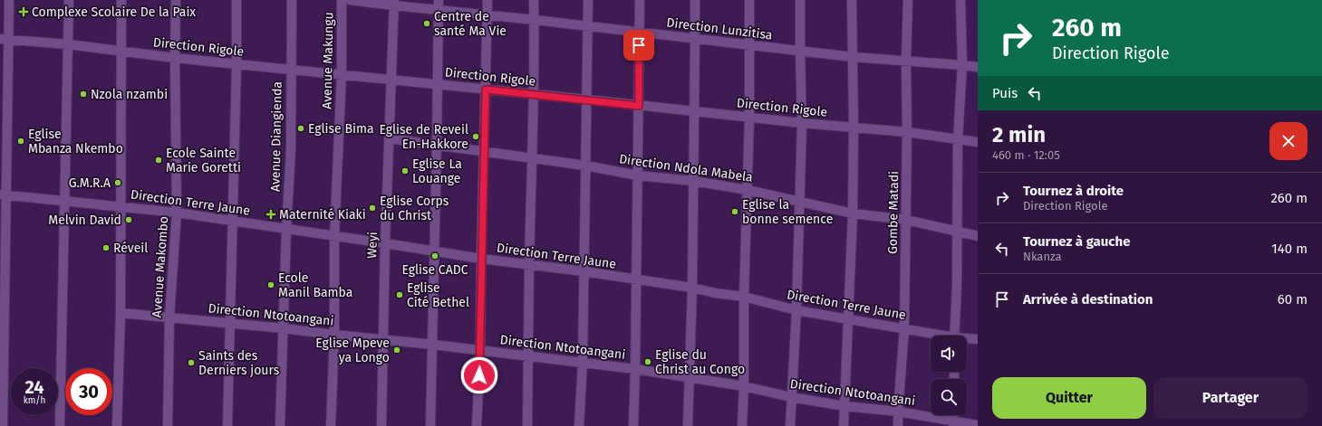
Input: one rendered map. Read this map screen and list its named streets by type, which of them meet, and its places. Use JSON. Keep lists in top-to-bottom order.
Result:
{
  "streets": {
    "street": [
      "Direction Lunzitisa",
      "Direction Rigole",
      "Avenue Makungu",
      "Avenue Diangienda",
      "Direction Ndola Mabela",
      "Direction Terre Jaune",
      "Gombe Matadi",
      "Weyi",
      "Avenue Makombo",
      "Direction Ntotoangani"
    ]
  },
  "crossings": [
    ["Direction Lunzitisa", "Gombe Matadi"],
    ["Direction Lunzitisa", "Weyi"],
    ["Direction Rigole", "Avenue Makungu"],
    ["Direction Rigole", "Avenue Diangienda"],
    ["Direction Rigole", "Gombe Matadi"],
    ["Direction Rigole", "Weyi"],
    ["Direction Rigole", "Avenue Makombo"],
    ["Avenue Makungu", "Direction Terre Jaune"],
    ["Avenue Makungu", "Direction Ntotoangani"],
    ["Avenue Diangienda", "Direction Terre Jaune"],
    ["Avenue Diangienda", "Direction Ntotoangani"],
    ["Direction Ndola Mabela", "Gombe Matadi"],
    ["Direction Ndola Mabela", "Weyi"],
    ["Direction Terre Jaune", "Gombe Matadi"],
    ["Direction Terre Jaune", "Weyi"],
    ["Direction Terre Jaune", "Avenue Makombo"],
    ["Gombe Matadi", "Direction Ntotoangani"],
    ["Weyi", "Direction Ntotoangani"],
    ["Avenue Makombo", "Direction Ntotoangani"]
  ],
  "places": {
    "health": ["Complexe Scolaire De la Paix", "Maternité Kiaki"],
    "other": [
      "Centre de santé Ma Vie",
      "Nzola nzambi",
      "Eglise Bima",
      "Eglise de Reveil En-Hakkore",
      "Eglise Mbanza Nkembo",
      "Ecole Sainte Marie Goretti",
      "Eglise La Louange",
      "G.M.R.A",
      "Eglise Corps du Christ",
      "Eglise la bonne semence",
      "Melvin David",
      "Réveil",
      "Eglise CADC",
      "Ecole Manil Bamba",
      "Eglise Cité Bethel",
      "Eglise Mpeve ya Longo",
      "Eglise du Christ au Congo",
      "Saints des Derniers jours"
    ]
  },
  "page": {
    "turn": ["260 m", "Direction Rigole"],
    "then": "Puis",
    "heading": ["2 min", "460 m · 12:05"],
    "list": [
      {
        "name": "Tournez à droite",
        "note": "Direction Rigole",
        "value": "260 m"
      },
      {
        "name": "Tournez à gauche",
        "note": "Nkanza",
        "value": "140 m"
      },
      {
        "name": "Arrivée à destination",
        "value": "60 m"
      }
    ],
    "speed": "24 km/h",
    "limit": "30",
    "buttons": ["Quitter", "Partager"]
  }
}
